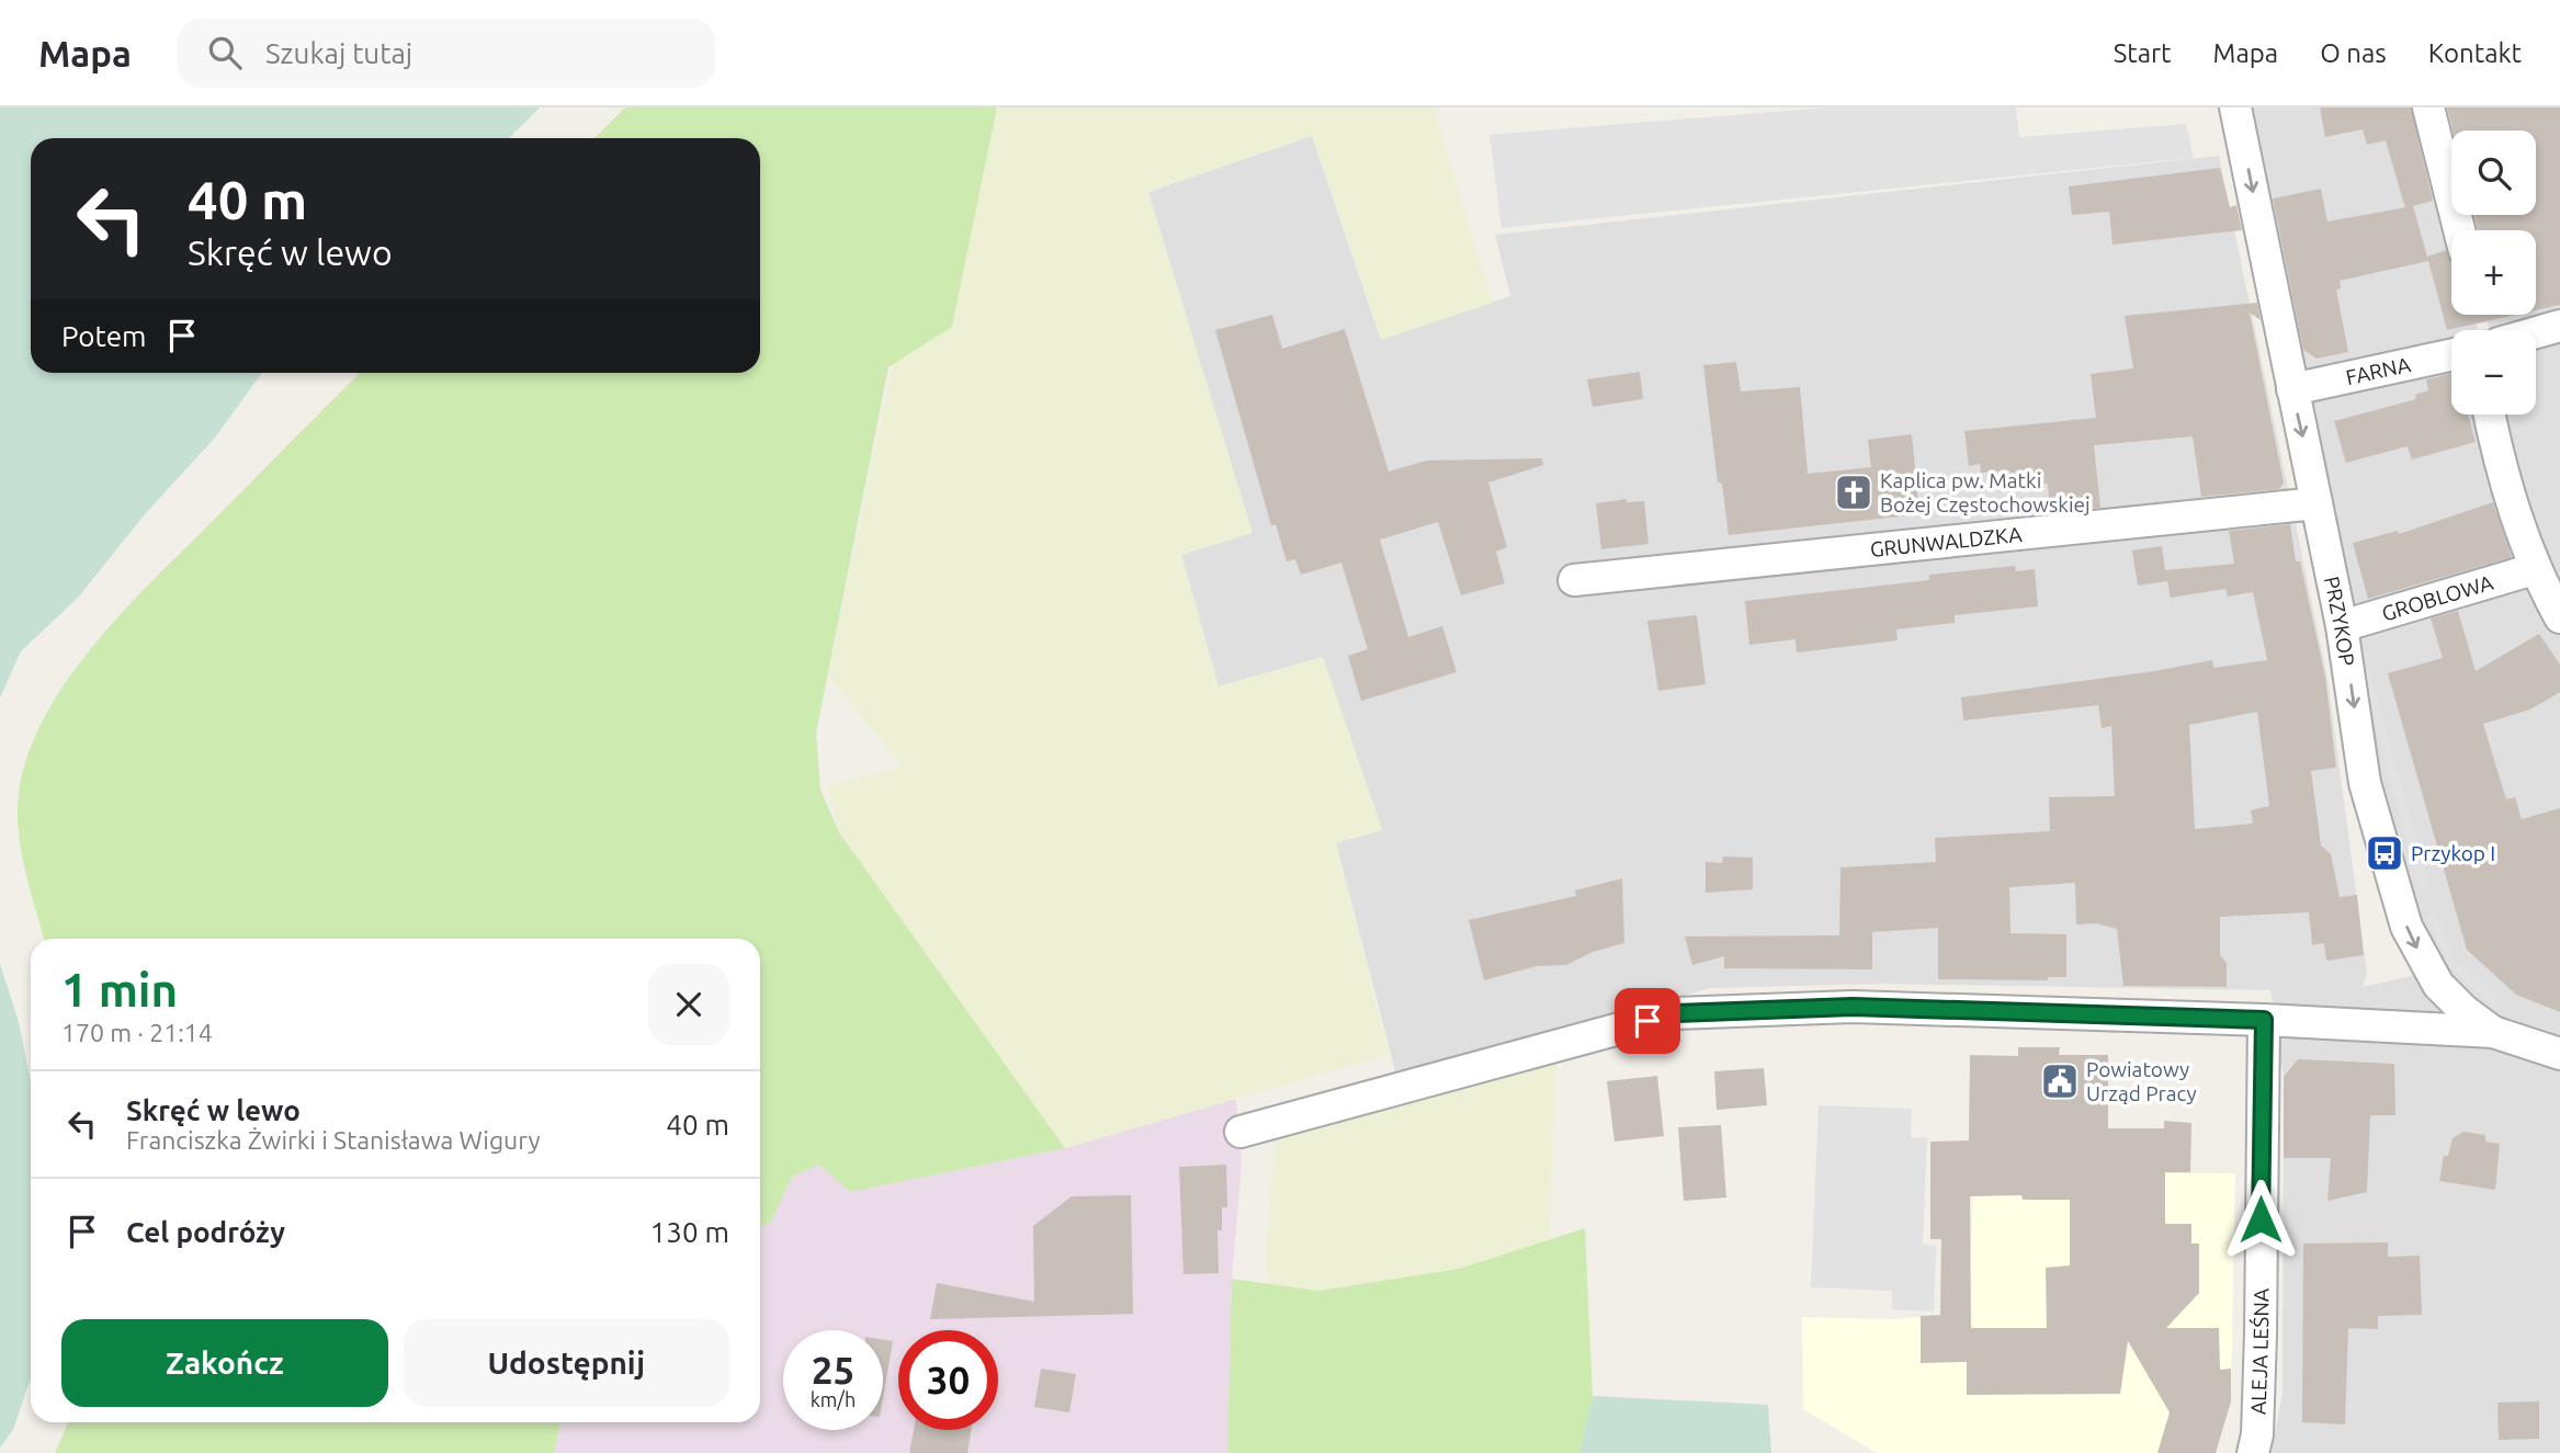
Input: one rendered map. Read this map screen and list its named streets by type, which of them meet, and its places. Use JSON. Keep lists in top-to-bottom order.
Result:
{
  "streets": {
    "street": [
      "FARNA",
      "GRUNWALDZKA",
      "GROBLOWA",
      "PRZYKOP",
      "ALEJA LEŚNA"
    ]
  },
  "crossings": [
    ["FARNA", "PRZYKOP"],
    ["GRUNWALDZKA", "PRZYKOP"],
    ["GROBLOWA", "PRZYKOP"]
  ],
  "one_way": ["PRZYKOP"],
  "places": {
    "church": ["Kaplica pw. Matki Bożej Częstochowskiej"],
    "bus stop": ["Przykop I"],
    "public building": ["Powiatowy Urząd Pracy"]
  },
  "page": {
    "header": "Mapa",
    "search": "Szukaj tutaj",
    "nav": [
      "Start",
      "Mapa",
      "O nas",
      "Kontakt"
    ],
    "map_buttons": ["+", "−"],
    "turn": ["40 m", "Skręć w lewo"],
    "then": "Potem",
    "heading": ["1 min", "170 m · 21:14"],
    "list": [
      {
        "name": "Skręć w lewo",
        "note": "Franciszka Żwirki i Stanisława Wigury",
        "value": "40 m"
      },
      {
        "name": "Cel podróży",
        "value": "130 m"
      }
    ],
    "buttons": ["Zakończ", "Udostępnij"],
    "speed": "25 km/h",
    "limit": "30"
  }
}
